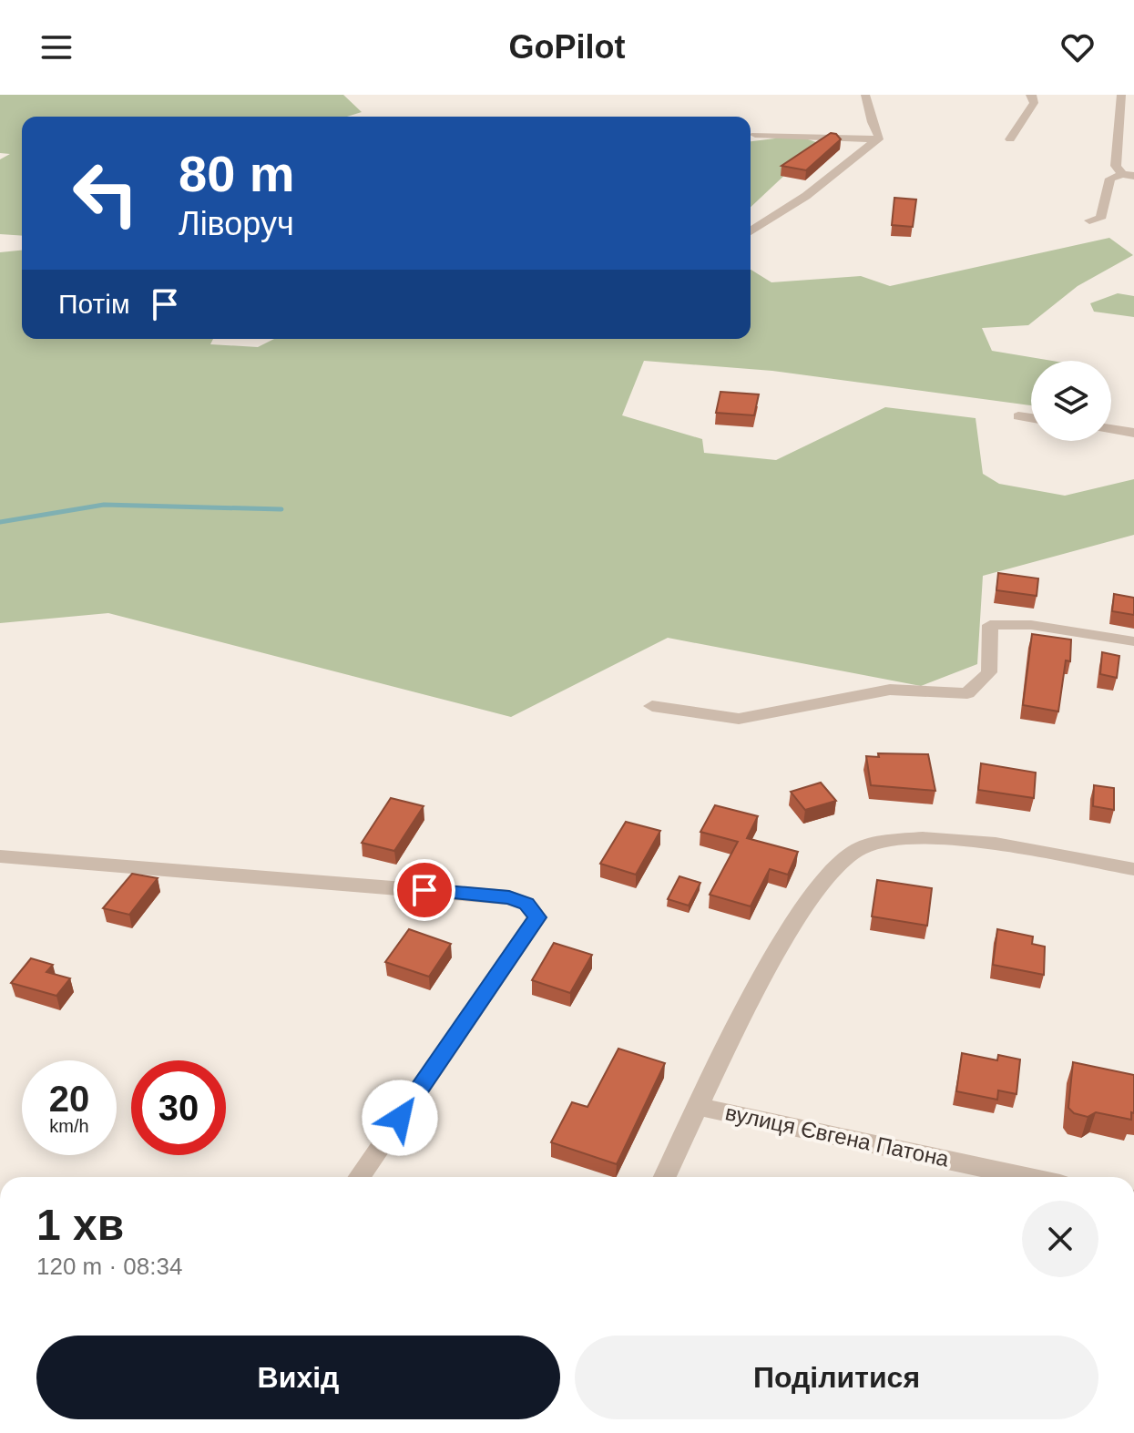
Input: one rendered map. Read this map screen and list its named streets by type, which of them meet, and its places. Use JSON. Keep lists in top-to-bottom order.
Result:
{
  "streets": {
    "street": ["вулиця Євгена Патона"]
  },
  "page": {
    "header": "GoPilot",
    "turn": ["80 m", "Ліворуч"],
    "then": "Потім",
    "speed": "20 km/h",
    "limit": "30",
    "heading": ["1 хв", "120 m · 08:34"],
    "buttons": ["Вихід", "Поділитися"]
  }
}
